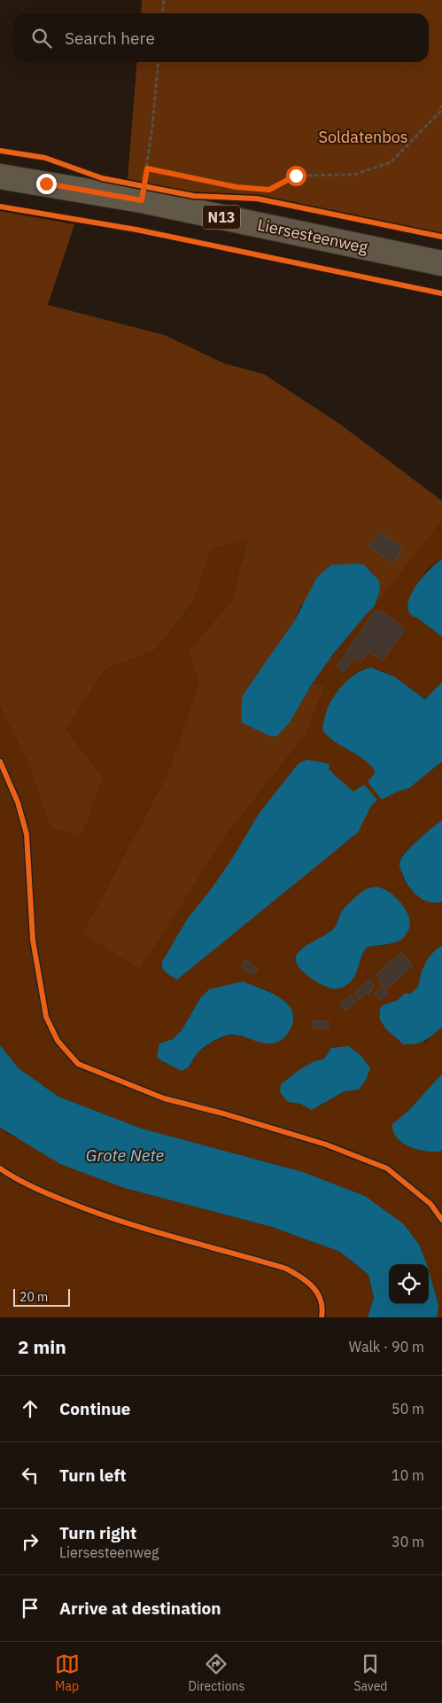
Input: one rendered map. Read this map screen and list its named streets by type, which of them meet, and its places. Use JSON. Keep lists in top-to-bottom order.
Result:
{
  "streets": {
    "main road": ["N13", "Liersesteenweg"]
  },
  "water": ["Grote Nete"],
  "parks": ["Soldatenbos"],
  "scale_bar": "20 m",
  "page": {
    "search": "Search here",
    "scale": "20 m",
    "heading": ["2 min", "Walk · 90 m"],
    "list": [
      ["Continue", "50 m"],
      ["Turn left", "10 m"],
      ["Turn right", "Liersesteenweg", "30 m"],
      "Arrive at destination"
    ],
    "nav": ["Map", "Directions", "Saved"]
  }
}
